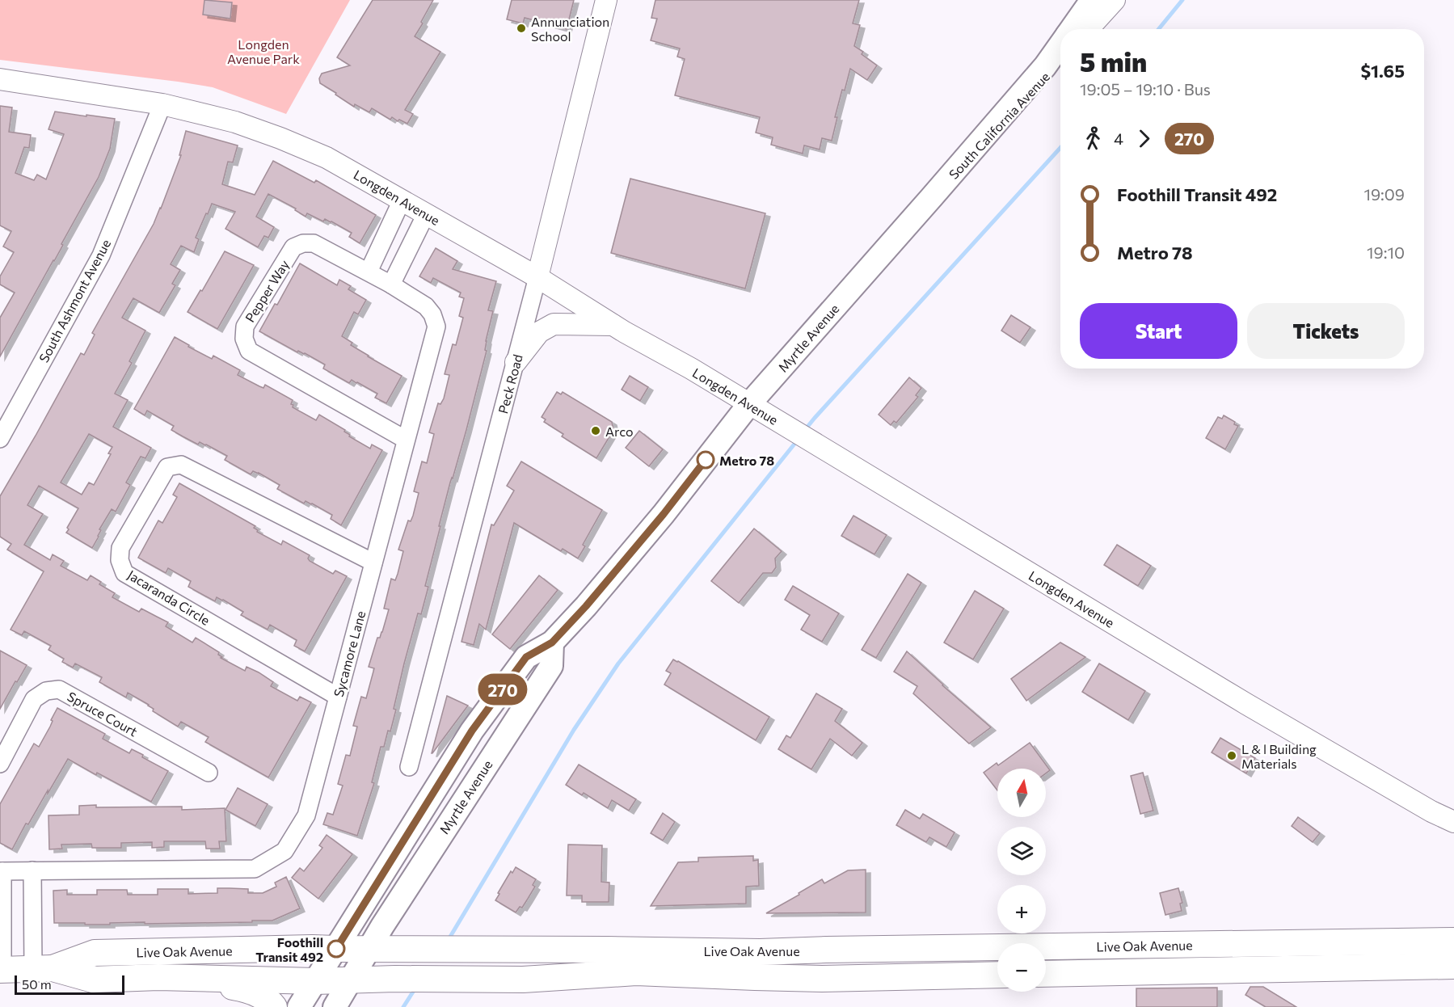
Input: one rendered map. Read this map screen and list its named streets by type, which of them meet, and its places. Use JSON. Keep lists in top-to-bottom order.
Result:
{
  "streets": {
    "main road": ["Myrtle Avenue", "Live Oak Avenue"],
    "street": [
      "South California Avenue",
      "Longden Avenue",
      "Pepper Way",
      "South Ashmont Avenue",
      "Peck Road",
      "Jacaranda Circle",
      "Sycamore Lane",
      "Spruce Court"
    ]
  },
  "crossings": [
    ["South California Avenue", "Myrtle Avenue"],
    ["Longden Avenue", "South Ashmont Avenue"],
    ["Longden Avenue", "Myrtle Avenue"],
    ["Longden Avenue", "Peck Road"],
    ["Pepper Way", "Sycamore Lane"],
    ["Myrtle Avenue", "Live Oak Avenue"],
    ["Jacaranda Circle", "Sycamore Lane"]
  ],
  "parks": ["Longden Avenue Park"],
  "places": [
    "Annunciation School",
    "Arco",
    "Metro 78",
    "L & l Building Materials",
    "Foothill Transit 492"
  ],
  "lines": ["bus line 270"],
  "scale_bar": "50 m",
  "north": "top",
  "page": {
    "on_map": "270",
    "heading": ["5 min", "19:05 – 19:10 · Bus", "$1.65"],
    "legs": ["4", "270"],
    "list": [
      {
        "name": "Foothill Transit 492",
        "value": "19:09"
      },
      {
        "name": "Metro 78",
        "value": "19:10"
      }
    ],
    "buttons": ["Start", "Tickets"],
    "map_buttons": ["+", "−"],
    "scale": "50 m"
  }
}
